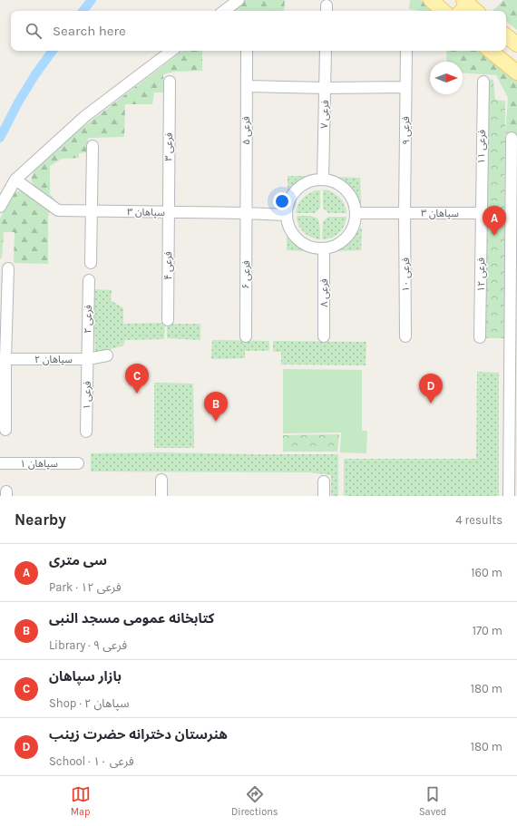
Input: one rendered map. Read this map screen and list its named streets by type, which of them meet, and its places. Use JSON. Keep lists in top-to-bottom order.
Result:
{
  "streets": {
    "street": [
      "فرعی ۷",
      "فرعی ۵",
      "فرعی ۹",
      "فرعی ۳",
      "فرعی ۱۱",
      "سپاهان ۳",
      "فرعی ۴",
      "فرعی ۶",
      "فرعی ۱۰",
      "فرعی ۱۲",
      "فرعی ۸",
      "فرعی ۲",
      "سپاهان ۲",
      "فرعی ۱",
      "سپاهان ۱"
    ]
  },
  "crossings": [
    ["فرعی ۷", "سپاهان ۳"],
    ["فرعی ۷", "فرعی ۸"],
    ["فرعی ۵", "سپاهان ۳"],
    ["فرعی ۵", "فرعی ۶"],
    ["فرعی ۹", "سپاهان ۳"],
    ["فرعی ۹", "فرعی ۱۰"],
    ["فرعی ۳", "سپاهان ۳"],
    ["فرعی ۳", "فرعی ۴"],
    ["فرعی ۱۱", "سپاهان ۳"],
    ["فرعی ۱۱", "فرعی ۱۲"],
    ["سپاهان ۳", "فرعی ۴"],
    ["سپاهان ۳", "فرعی ۶"],
    ["سپاهان ۳", "فرعی ۱۰"],
    ["سپاهان ۳", "فرعی ۱۲"],
    ["سپاهان ۳", "فرعی ۸"],
    ["فرعی ۲", "سپاهان ۲"],
    ["فرعی ۲", "فرعی ۱"],
    ["سپاهان ۲", "فرعی ۱"]
  ],
  "north": "right",
  "page": {
    "search": "Search here",
    "pins": [
      "A",
      "C",
      "D",
      "B"
    ],
    "heading": ["Nearby", "4 results"],
    "list": [
      {
        "mark": "A",
        "name": "سی متری",
        "note": "Park · فرعی ۱۲",
        "value": "160 m"
      },
      {
        "mark": "B",
        "name": "کتابخانه عمومی مسجد النبی",
        "note": "Library · فرعی ۹",
        "value": "170 m"
      },
      {
        "mark": "C",
        "name": "بازار سپاهان",
        "note": "Shop · سپاهان ۲",
        "value": "180 m"
      },
      {
        "mark": "D",
        "name": "هنرستان دخترانه حضرت زینب",
        "note": "School · فرعی ۱۰",
        "value": "180 m"
      }
    ],
    "nav": ["Map", "Directions", "Saved"]
  }
}
